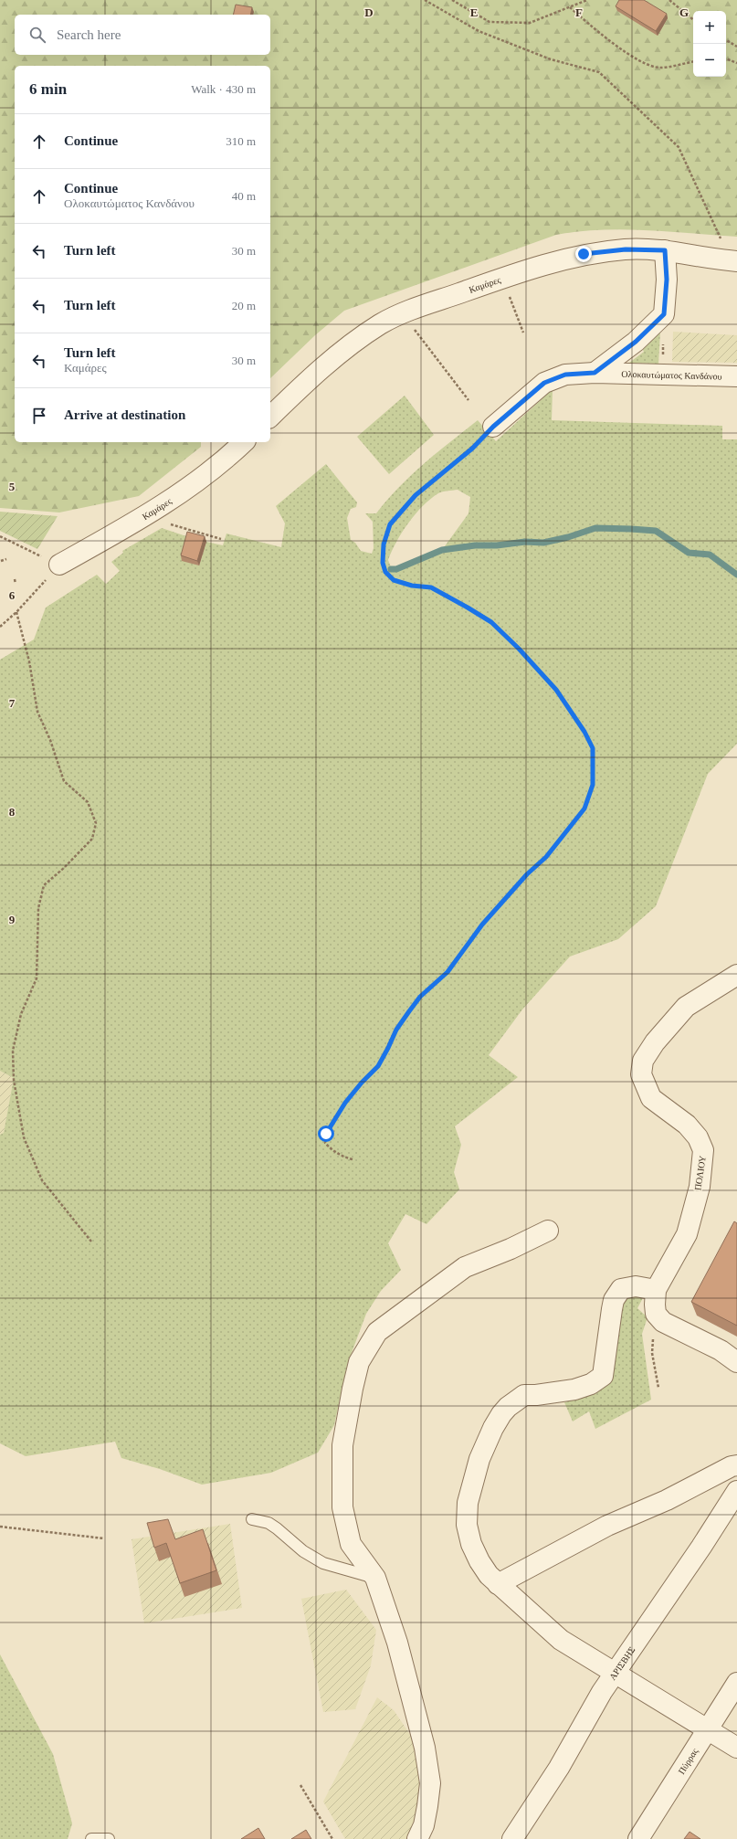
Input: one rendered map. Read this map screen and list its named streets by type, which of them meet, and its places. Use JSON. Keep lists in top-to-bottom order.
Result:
{
  "streets": {
    "street": [
      "Καμάρες",
      "Ολοκαυτώματος Κανδάνου",
      "ΠΟΛΙΟΥ",
      "ΑΡΙΣΒΗΣ",
      "Πύρρας"
    ]
  },
  "page": {
    "map_buttons": ["+", "−"],
    "search": "Search here",
    "heading": ["6 min", "Walk · 430 m"],
    "list": [
      ["Continue", "310 m"],
      ["Continue", "Ολοκαυτώματος Κανδάνου", "40 m"],
      ["Turn left", "30 m"],
      ["Turn left", "20 m"],
      ["Turn left", "Καμάρες", "30 m"],
      "Arrive at destination"
    ]
  },
  "grid": {
    "columns": [
      "D",
      "E",
      "F",
      "G"
    ],
    "rows": [
      "5",
      "6",
      "7",
      "8",
      "9"
    ]
  }
}
